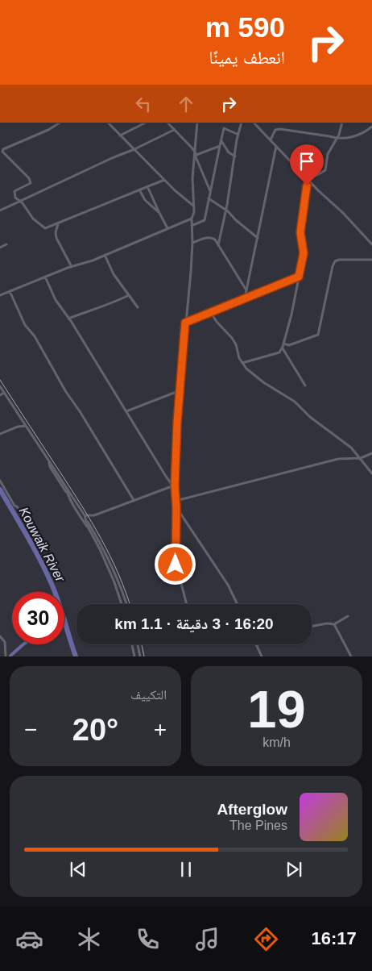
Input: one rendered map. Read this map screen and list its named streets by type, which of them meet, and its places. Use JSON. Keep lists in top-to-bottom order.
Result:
{
  "water": ["Kouwaik River"],
  "page": {
    "turn": ["590 m", "انعطف يمينًا"],
    "limit": "30",
    "trip": "16:20 · 3 دقيقة · 1.1 km",
    "tile": [
      ["19", "km/h"],
      "التكييف"
    ],
    "heat": ["−", "20°", "+"],
    "song": ["Afterglow", "The Pines"],
    "tabs": "16:17"
  }
}
